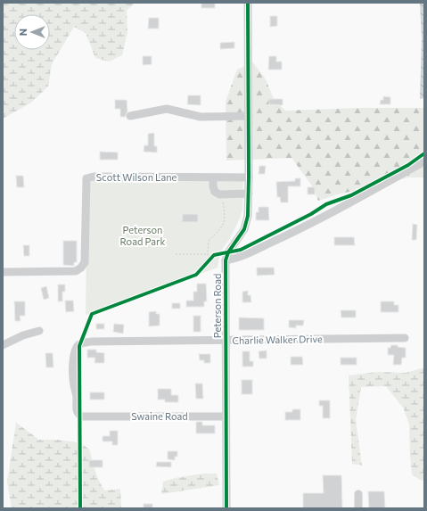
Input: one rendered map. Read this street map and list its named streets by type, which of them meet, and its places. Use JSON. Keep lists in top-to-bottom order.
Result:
{
  "streets": {
    "street": [
      "Scott Wilson Lane",
      "Peterson Road",
      "Charlie Walker Drive",
      "Swaine Road"
    ]
  },
  "crossings": [
    ["Scott Wilson Lane", "Peterson Road"],
    ["Peterson Road", "Charlie Walker Drive"],
    ["Peterson Road", "Swaine Road"],
    ["Charlie Walker Drive", "Swaine Road"]
  ],
  "parks": ["Peterson Road Park"],
  "north": "left"
}
